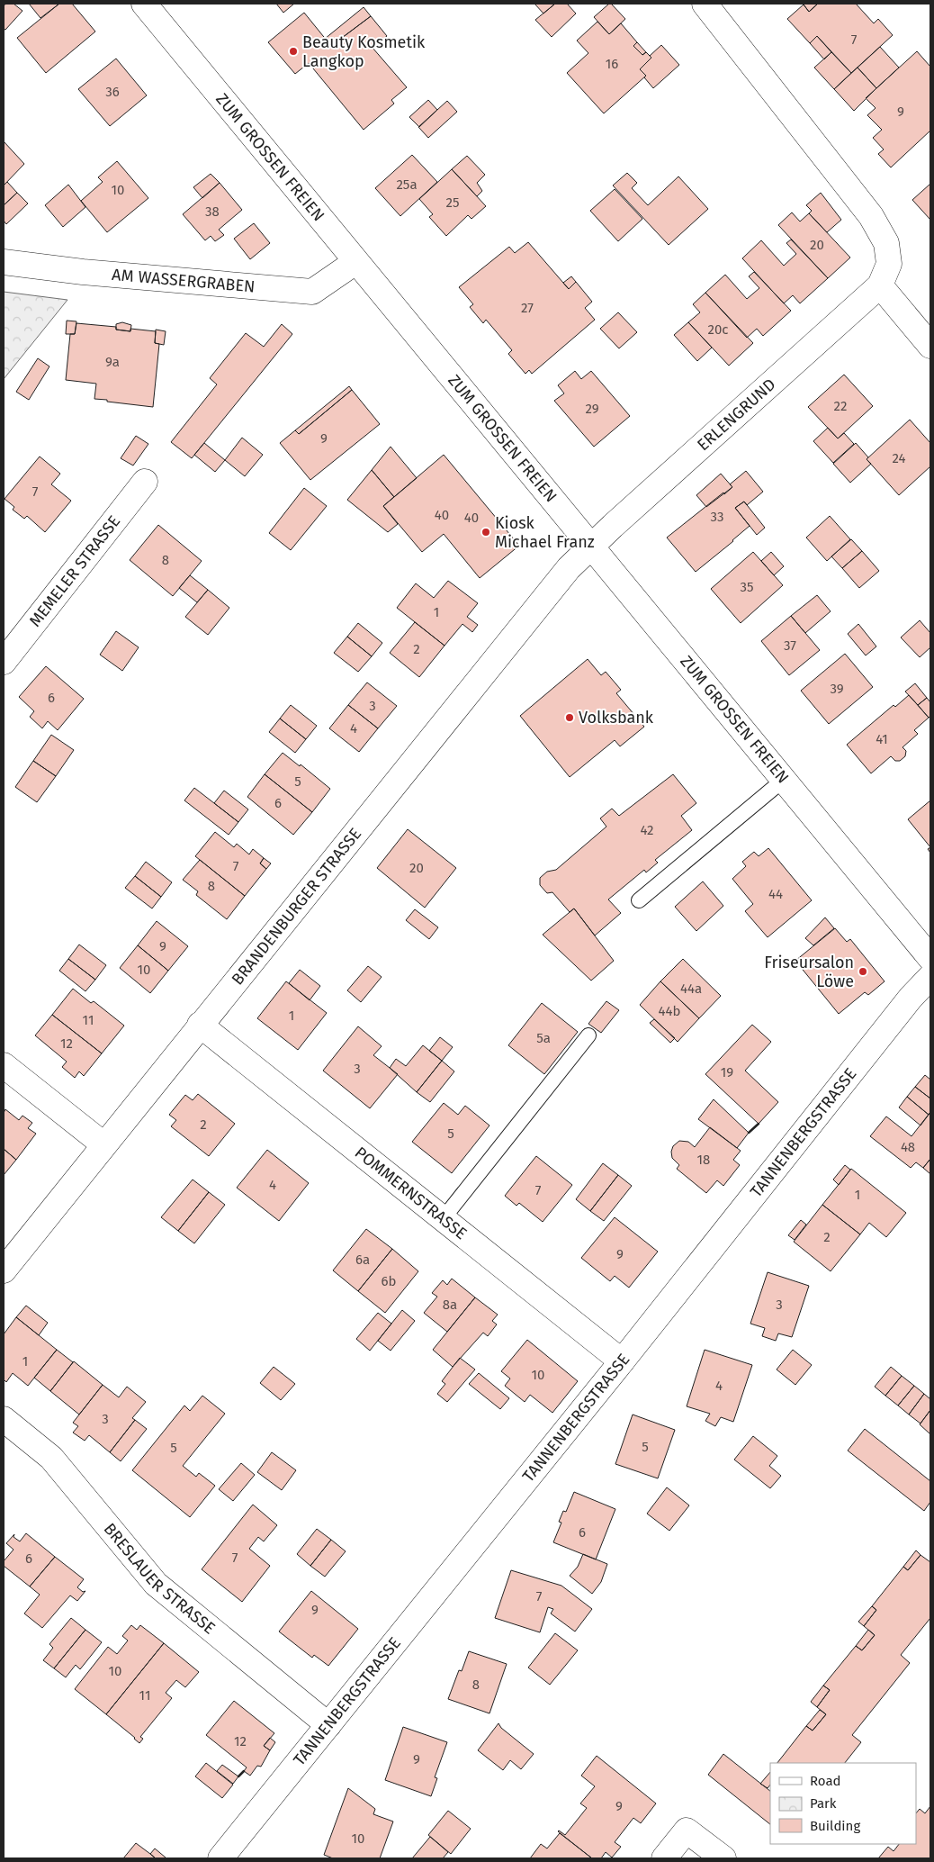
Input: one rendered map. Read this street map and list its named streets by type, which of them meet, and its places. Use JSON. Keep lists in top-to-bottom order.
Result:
{
  "streets": {
    "street": [
      "ZUM GROSSEN FREIEN",
      "AM WASSERGRABEN",
      "ERLENGRUND",
      "MEMELER STRASSE",
      "BRANDENBURGER STRASSE",
      "TANNENBERGSTRASSE",
      "POMMERNSTRASSE",
      "BRESLAUER STRASSE"
    ]
  },
  "crossings": [
    ["ZUM GROSSEN FREIEN", "AM WASSERGRABEN"],
    ["ZUM GROSSEN FREIEN", "ERLENGRUND"],
    ["ZUM GROSSEN FREIEN", "BRANDENBURGER STRASSE"],
    ["ERLENGRUND", "BRANDENBURGER STRASSE"],
    ["BRANDENBURGER STRASSE", "POMMERNSTRASSE"],
    ["TANNENBERGSTRASSE", "POMMERNSTRASSE"],
    ["TANNENBERGSTRASSE", "BRESLAUER STRASSE"]
  ],
  "places": [
    "Beauty Kosmetik Langkop",
    "Kiosk Michael Franz",
    "Volksbank",
    "Friseursalon Löwe"
  ],
  "house_numbers": [
    "7",
    "16",
    "36",
    "9",
    "25a",
    "10",
    "25",
    "38",
    "20",
    "27",
    "20c",
    "9a",
    "22",
    "29",
    "9",
    "24",
    "7",
    "40",
    "33",
    "40",
    "8",
    "35",
    "1",
    "37",
    "2",
    "39",
    "6",
    "3",
    "4",
    "41",
    "5",
    "6",
    "42",
    "7",
    "20",
    "8",
    "44",
    "9",
    "10",
    "44a",
    "44b",
    "1",
    "11",
    "5a",
    "12",
    "3",
    "19",
    "2",
    "5",
    "48",
    "18",
    "4",
    "7",
    "1",
    "2",
    "9",
    "6a",
    "6b",
    "8a",
    "3",
    "1",
    "10",
    "4",
    "3",
    "5",
    "5",
    "6",
    "7",
    "6",
    "7",
    "9",
    "10",
    "8",
    "11",
    "12",
    "9",
    "9",
    "10"
  ],
  "legend": ["Road", "Park", "Building"]
}
